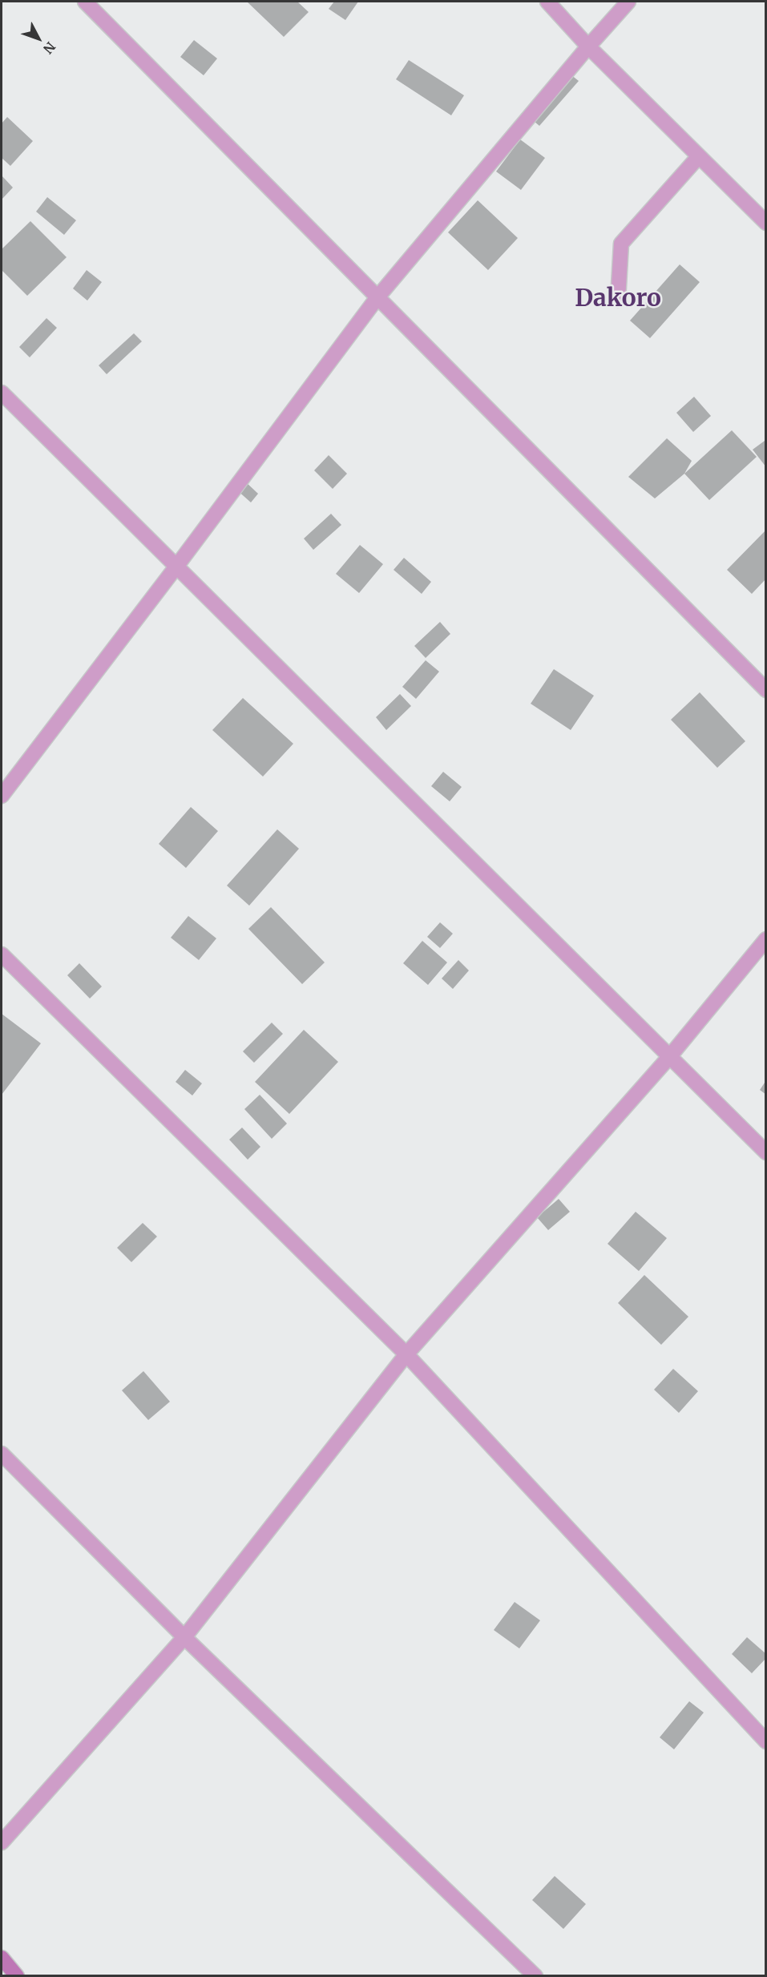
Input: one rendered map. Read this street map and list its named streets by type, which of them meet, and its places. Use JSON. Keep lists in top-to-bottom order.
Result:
{
  "districts": ["Dakoro"],
  "north": "bottom right"
}
